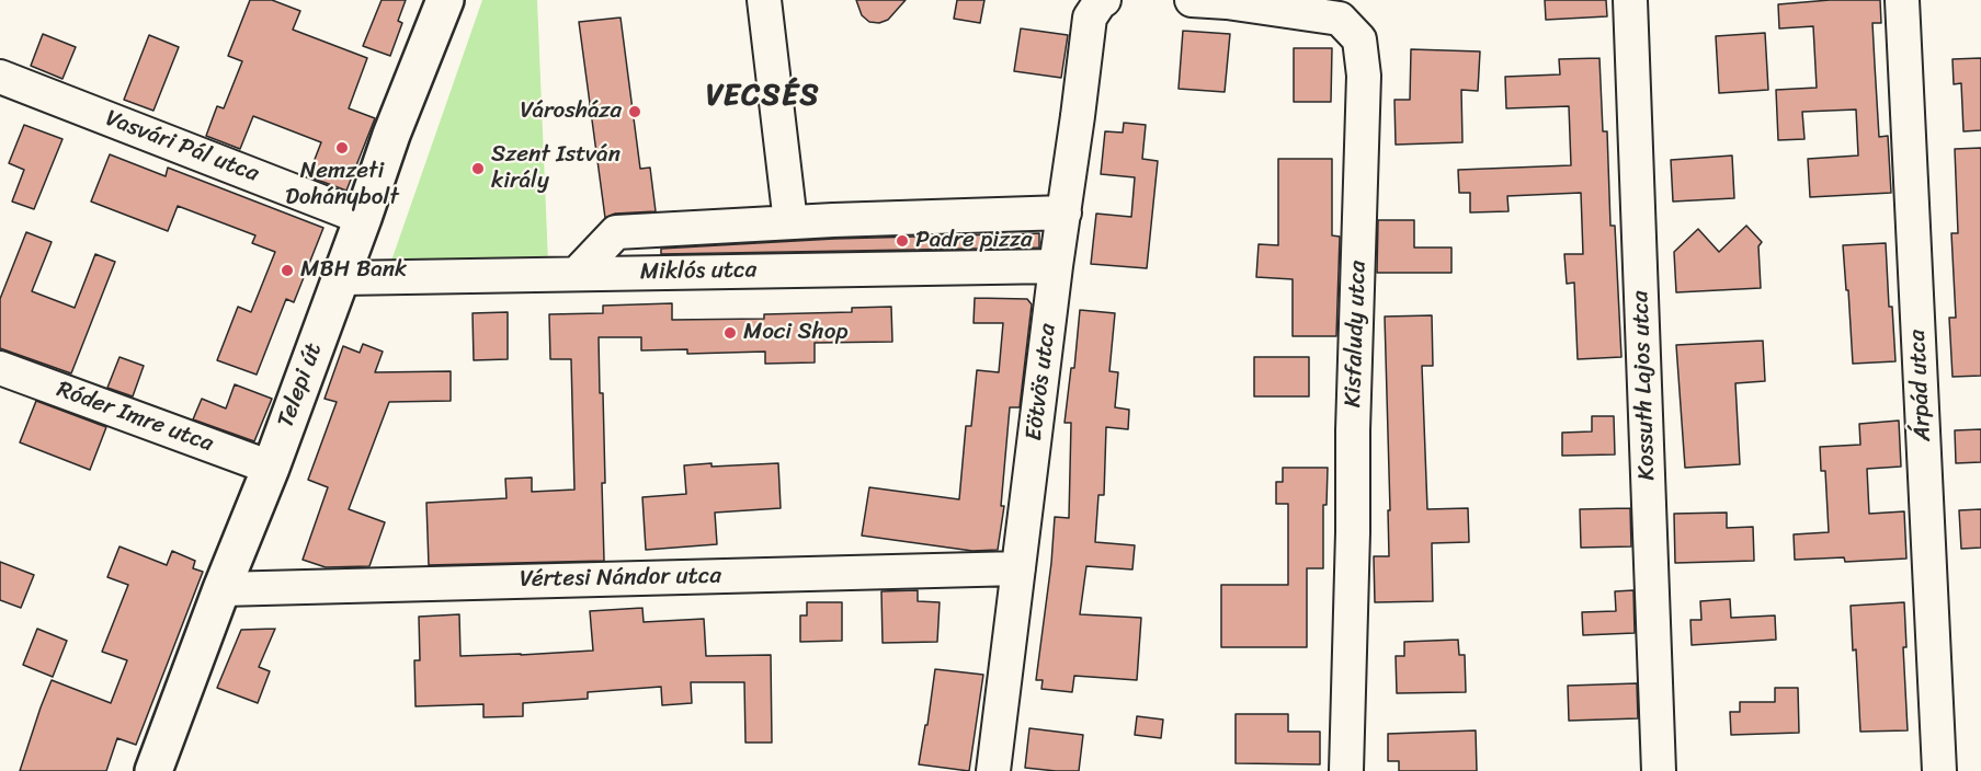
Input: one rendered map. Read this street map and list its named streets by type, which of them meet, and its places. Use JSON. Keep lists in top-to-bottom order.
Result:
{
  "streets": {
    "main road": ["Telepi út"],
    "street": [
      "Vasvári Pál utca",
      "Miklós utca",
      "Kisfaludy utca",
      "Eötvös utca",
      "Kossuth Lajos utca",
      "Árpád utca",
      "Róder Imre utca",
      "Vértesi Nándor utca"
    ]
  },
  "crossings": [
    ["Vasvári Pál utca", "Telepi út"],
    ["Miklós utca", "Eötvös utca"],
    ["Miklós utca", "Telepi út"],
    ["Eötvös utca", "Vértesi Nándor utca"],
    ["Telepi út", "Róder Imre utca"],
    ["Telepi út", "Vértesi Nándor utca"]
  ],
  "districts": ["VECSÉS"],
  "places": [
    "Városháza",
    "Nemzeti Dohánybolt",
    "Szent István király",
    "Padre pizza",
    "MBH Bank",
    "Moci Shop"
  ]
}
